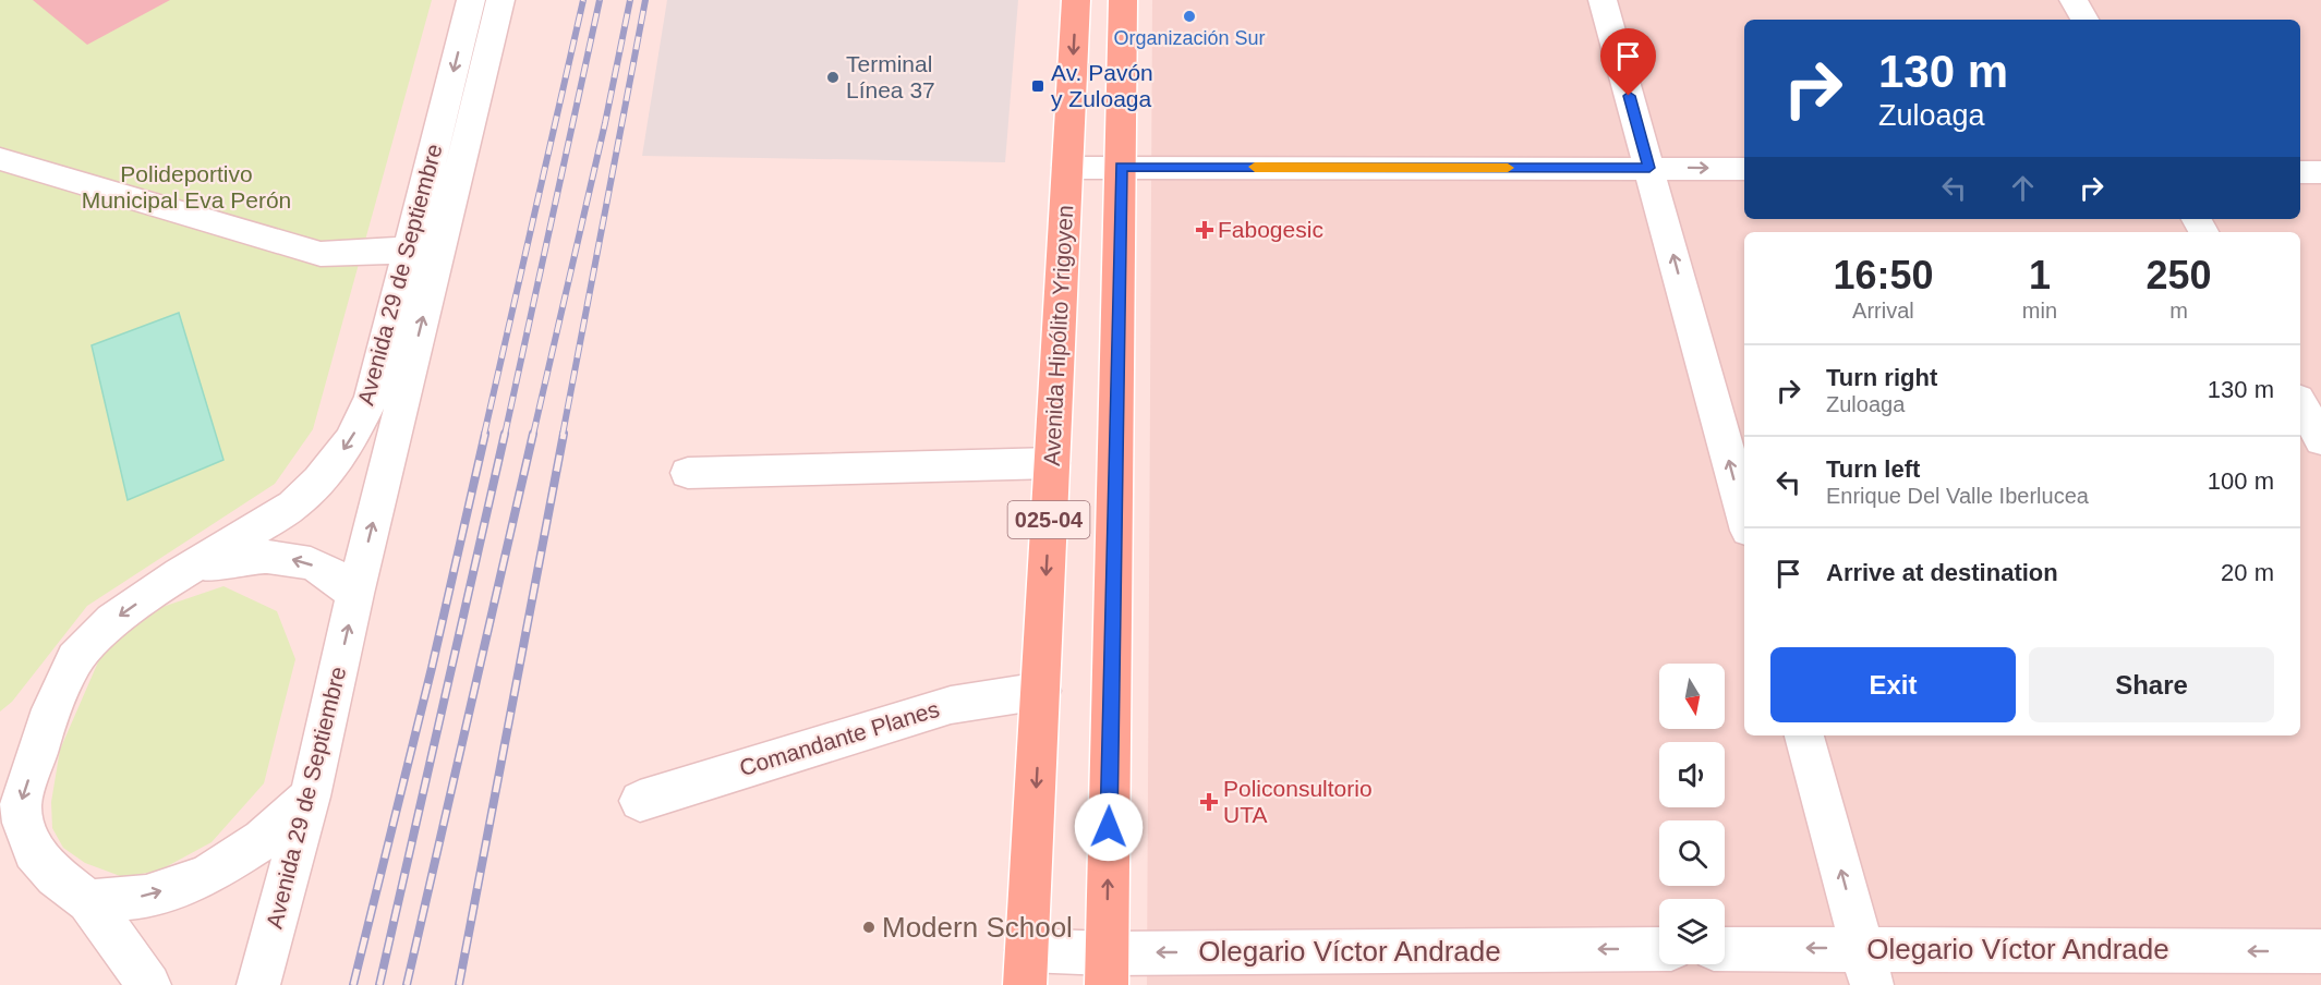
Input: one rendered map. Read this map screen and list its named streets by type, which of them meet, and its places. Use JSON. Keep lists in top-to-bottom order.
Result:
{
  "streets": {
    "main road": ["Avenida Hipólito Yrigoyen", "025-04"],
    "street": ["Avenida 29 de Septiembre", "Comandante Planes", "Olegario Víctor Andrade"]
  },
  "crossings": [
    ["Avenida Hipólito Yrigoyen", "Comandante Planes"],
    ["Avenida Hipólito Yrigoyen", "Olegario Víctor Andrade"],
    ["025-04", "Olegario Víctor Andrade"]
  ],
  "one_way": ["Olegario Víctor Andrade"],
  "parks": ["Polideportivo Municipal Eva Perón"],
  "places": {
    "other": ["Organización Sur", "Terminal Línea 37", "Modern School"],
    "transit": ["Av. Pavón y Zuloaga"],
    "health": ["Fabogesic", "Policonsultorio UTA"]
  },
  "north": "bottom",
  "page": {
    "turn": ["130 m", "Zuloaga"],
    "eta": [
      "16:50",
      "Arrival",
      "1",
      "min",
      "250",
      "m"
    ],
    "list": [
      {
        "name": "Turn right",
        "note": "Zuloaga",
        "value": "130 m"
      },
      {
        "name": "Turn left",
        "note": "Enrique Del Valle Iberlucea",
        "value": "100 m"
      },
      {
        "name": "Arrive at destination",
        "value": "20 m"
      }
    ],
    "buttons": ["Exit", "Share"]
  }
}
